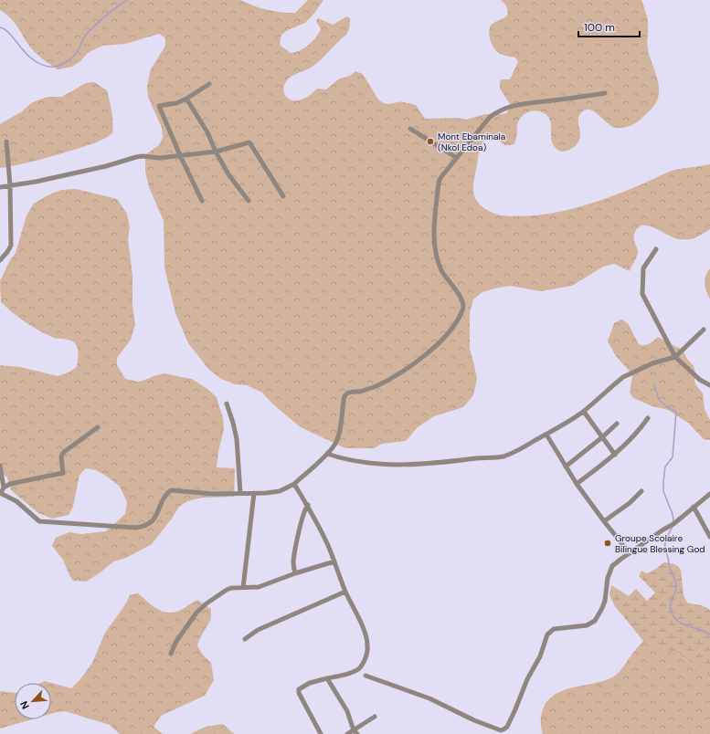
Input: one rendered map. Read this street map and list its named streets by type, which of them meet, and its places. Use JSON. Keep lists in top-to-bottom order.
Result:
{
  "places": ["Mont Ebaminala (Nkol Edoa)", "Groupe Scolaire Bilingue Blessing God"],
  "scale_bar": "100 m",
  "north": "bottom left"
}
